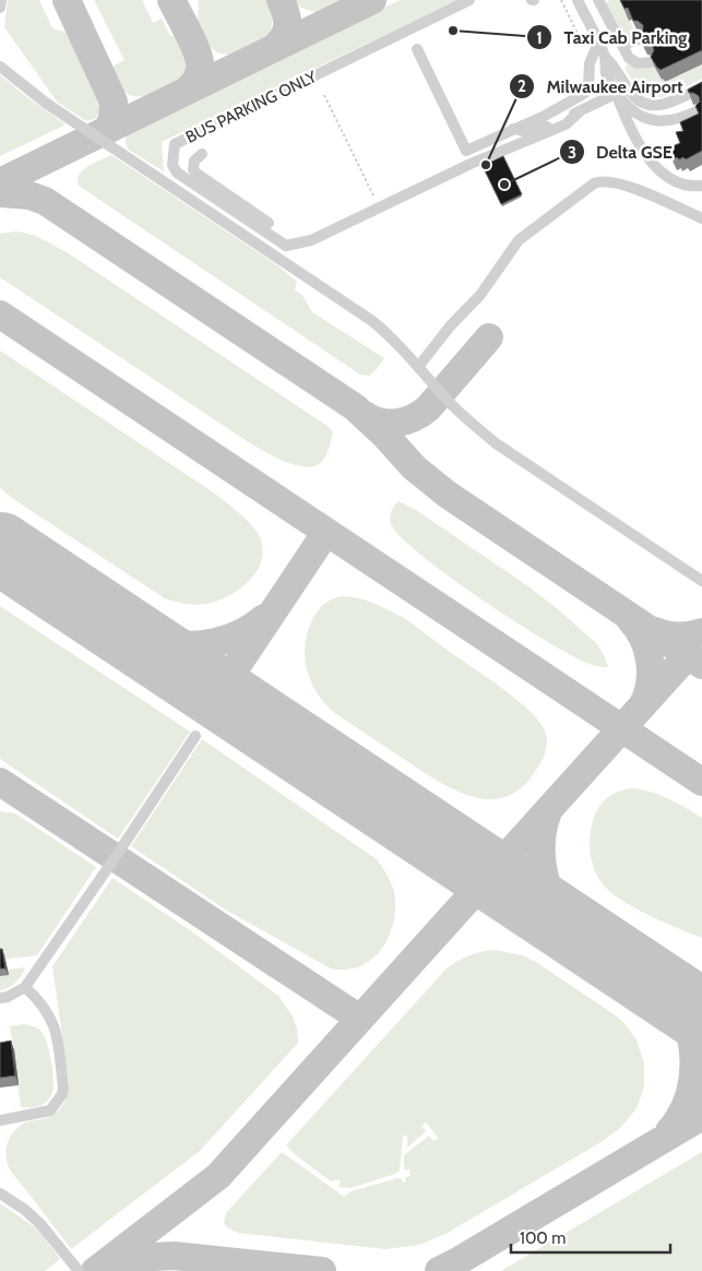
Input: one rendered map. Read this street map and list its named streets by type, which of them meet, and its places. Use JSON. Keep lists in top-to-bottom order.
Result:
{
  "streets": {
    "street": ["BUS PARKING ONLY"]
  },
  "places": ["Taxi Cab Parking", "Milwaukee Airport", "Delta GSE"],
  "scale_bar": "100 m"
}
